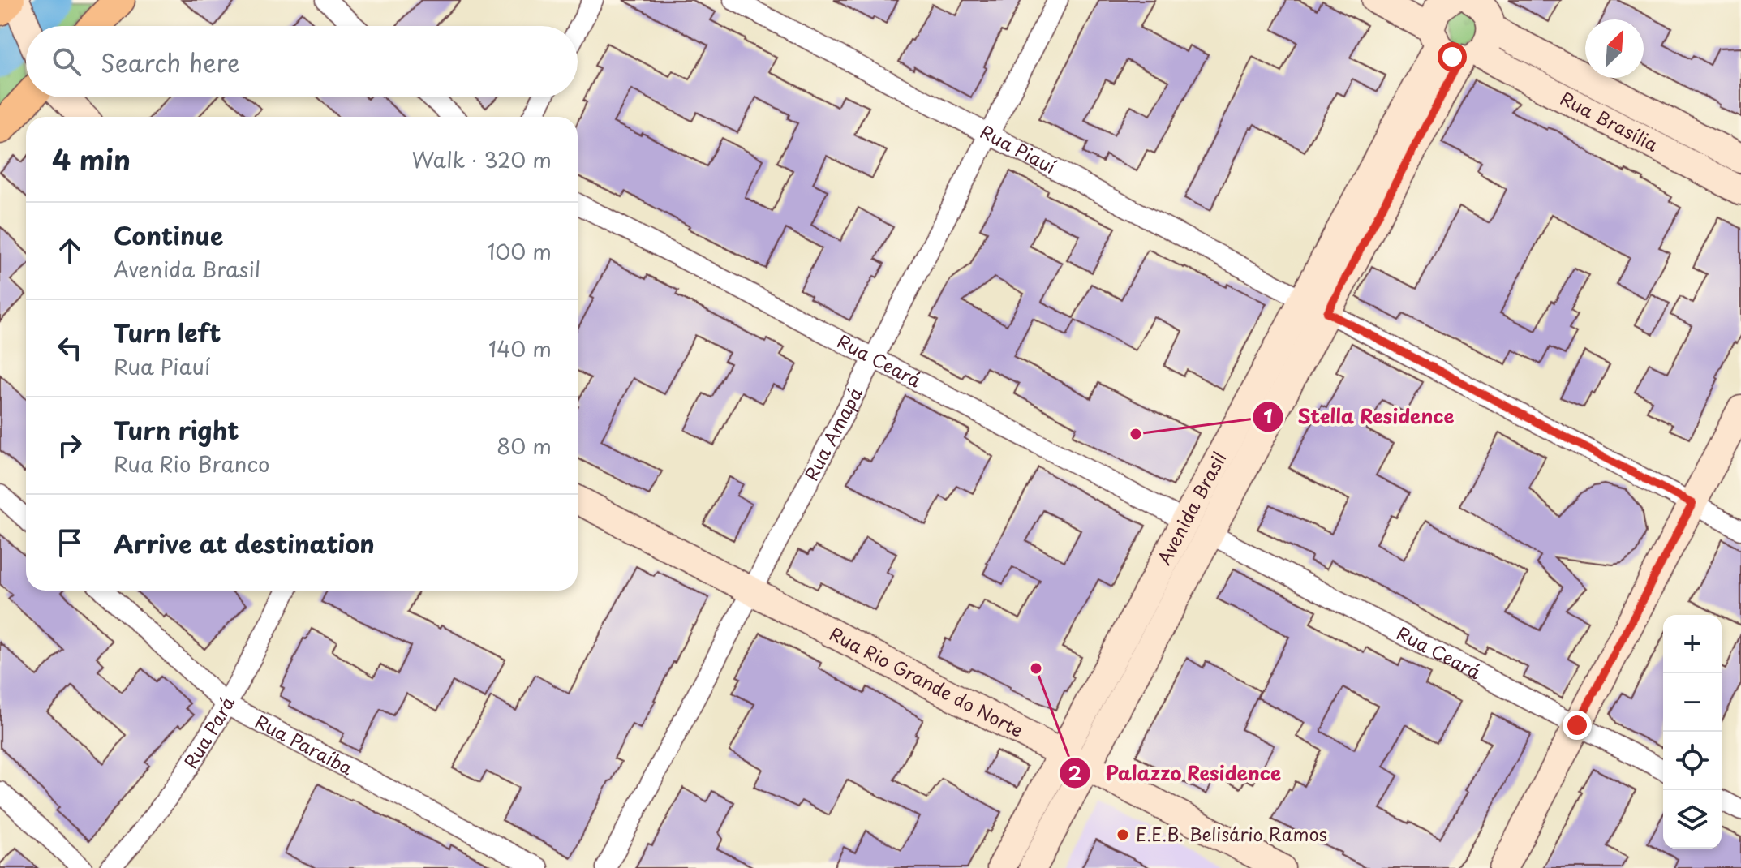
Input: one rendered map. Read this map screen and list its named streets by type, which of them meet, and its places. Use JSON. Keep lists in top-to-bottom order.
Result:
{
  "streets": {
    "main road": ["Rua Brasília", "Avenida Brasil", "Rua Rio Grande do Norte"],
    "street": [
      "Rua Piauí",
      "Rua Ceará",
      "Rua Amapá",
      "Rua Pará",
      "Rua Paraíba"
    ]
  },
  "crossings": [
    ["Rua Brasília", "Avenida Brasil"],
    ["Rua Piauí", "Rua Amapá"],
    ["Rua Piauí", "Avenida Brasil"],
    ["Rua Ceará", "Rua Amapá"],
    ["Rua Ceará", "Avenida Brasil"],
    ["Rua Amapá", "Rua Rio Grande do Norte"],
    ["Avenida Brasil", "Rua Rio Grande do Norte"],
    ["Rua Pará", "Rua Paraíba"]
  ],
  "places": ["Stella Residence", "Palazzo Residence", "E.E.B. Belisário Ramos"],
  "north": "top right",
  "page": {
    "search": "Search here",
    "heading": ["4 min", "Walk · 320 m"],
    "list": [
      ["Continue", "Avenida Brasil", "100 m"],
      ["Turn left", "Rua Piauí", "140 m"],
      ["Turn right", "Rua Rio Branco", "80 m"],
      "Arrive at destination"
    ],
    "map_buttons": ["+", "−"]
  }
}
